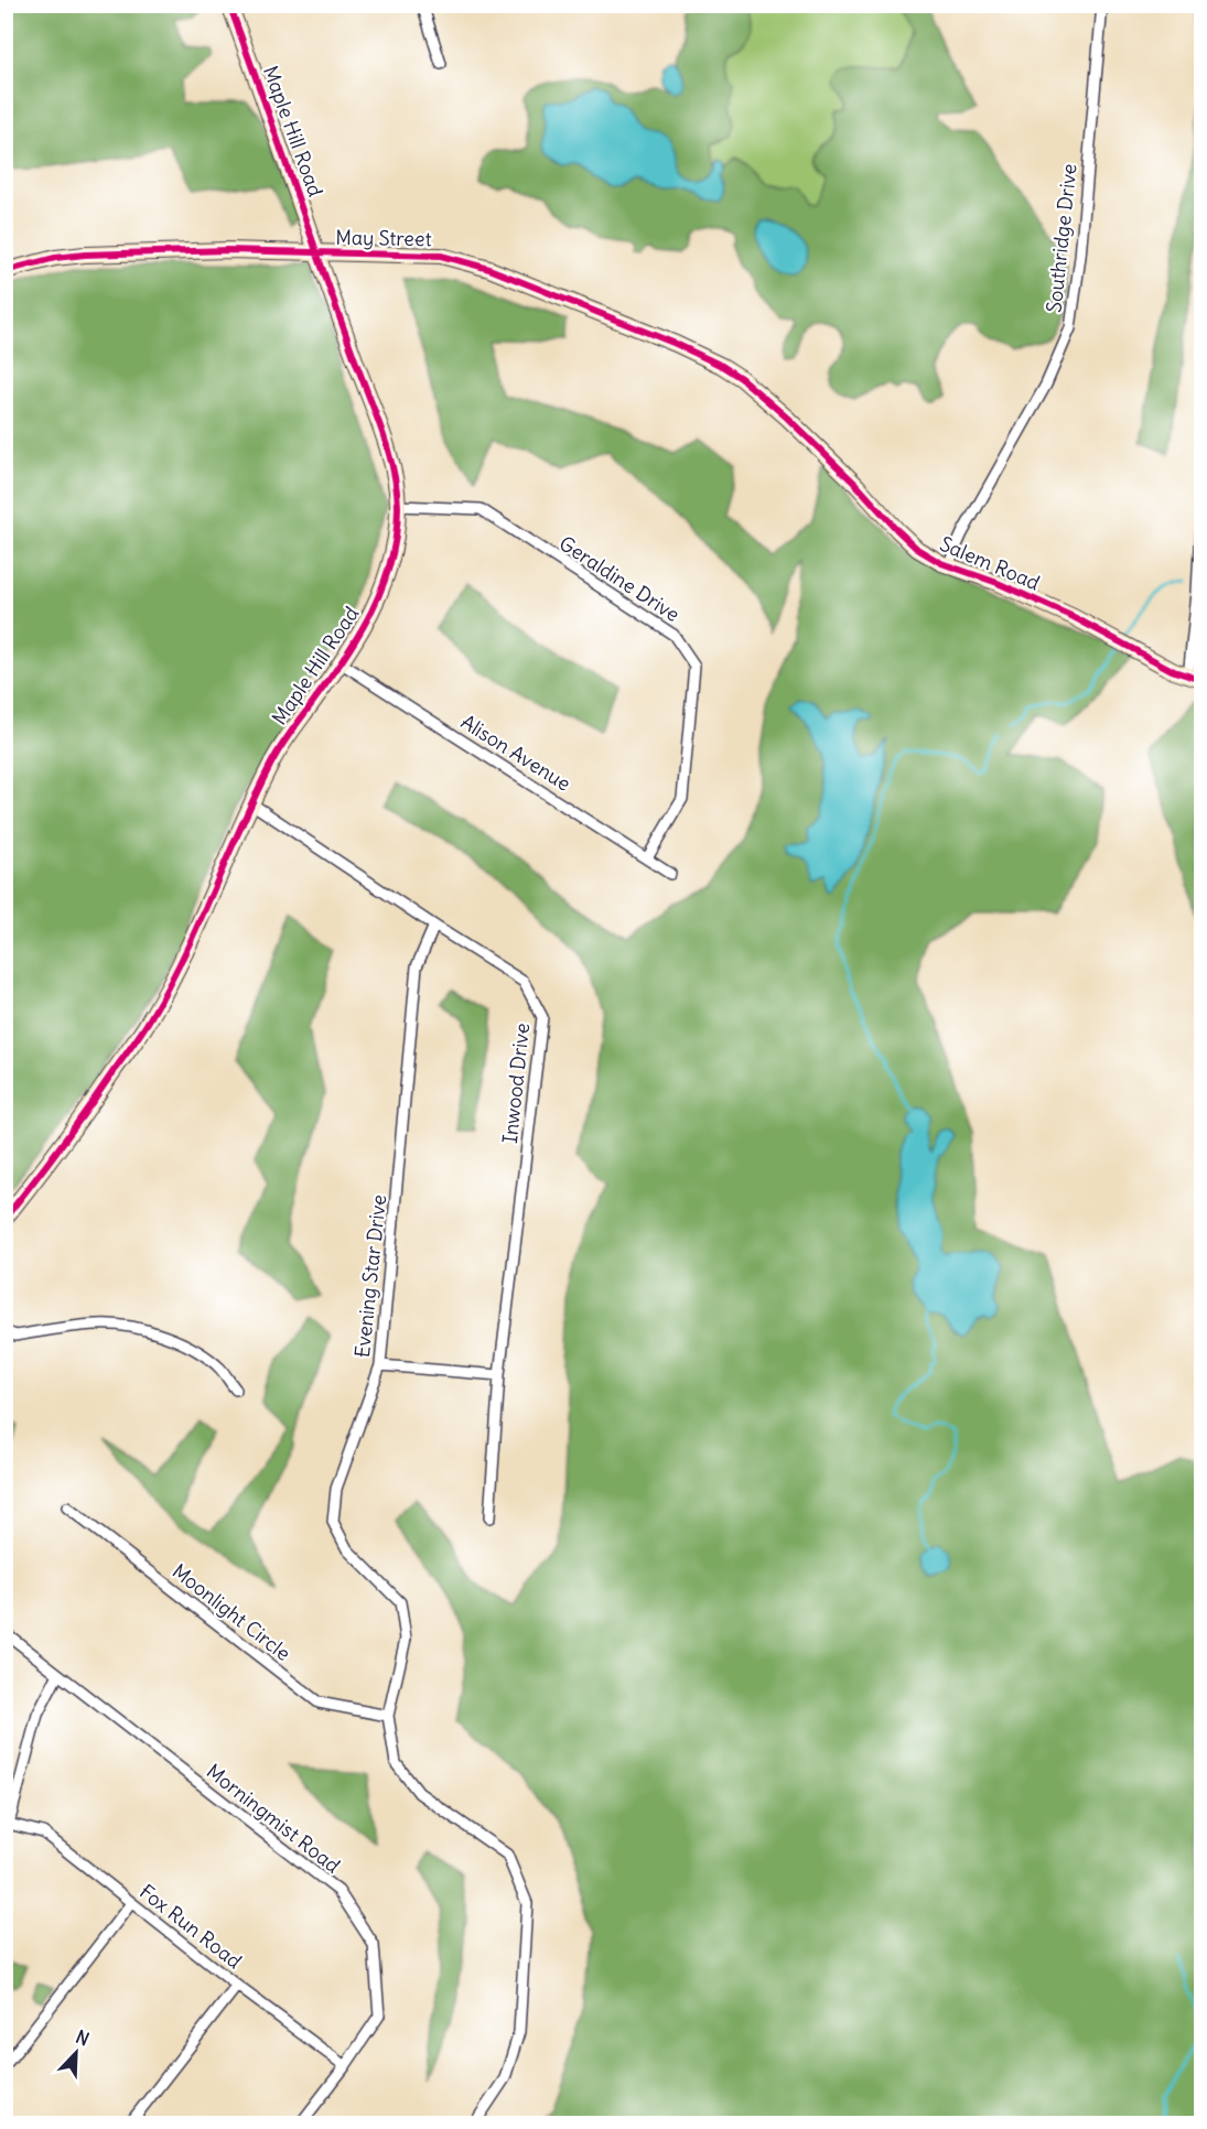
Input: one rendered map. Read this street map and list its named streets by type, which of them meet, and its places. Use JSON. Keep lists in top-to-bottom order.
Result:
{
  "streets": {
    "street": [
      "Maple Hill Road",
      "May Street",
      "Southridge Drive",
      "Salem Road",
      "Geraldine Drive",
      "Alison Avenue",
      "Inwood Drive",
      "Evening Star Drive",
      "Moonlight Circle",
      "Morningmist Road",
      "Fox Run Road"
    ]
  },
  "crossings": [
    ["Maple Hill Road", "May Street"],
    ["Maple Hill Road", "Geraldine Drive"],
    ["Maple Hill Road", "Alison Avenue"],
    ["Maple Hill Road", "Inwood Drive"],
    ["May Street", "Salem Road"],
    ["Southridge Drive", "Salem Road"],
    ["Geraldine Drive", "Alison Avenue"],
    ["Inwood Drive", "Evening Star Drive"],
    ["Evening Star Drive", "Moonlight Circle"],
    ["Morningmist Road", "Fox Run Road"]
  ],
  "north": "top right"
}
